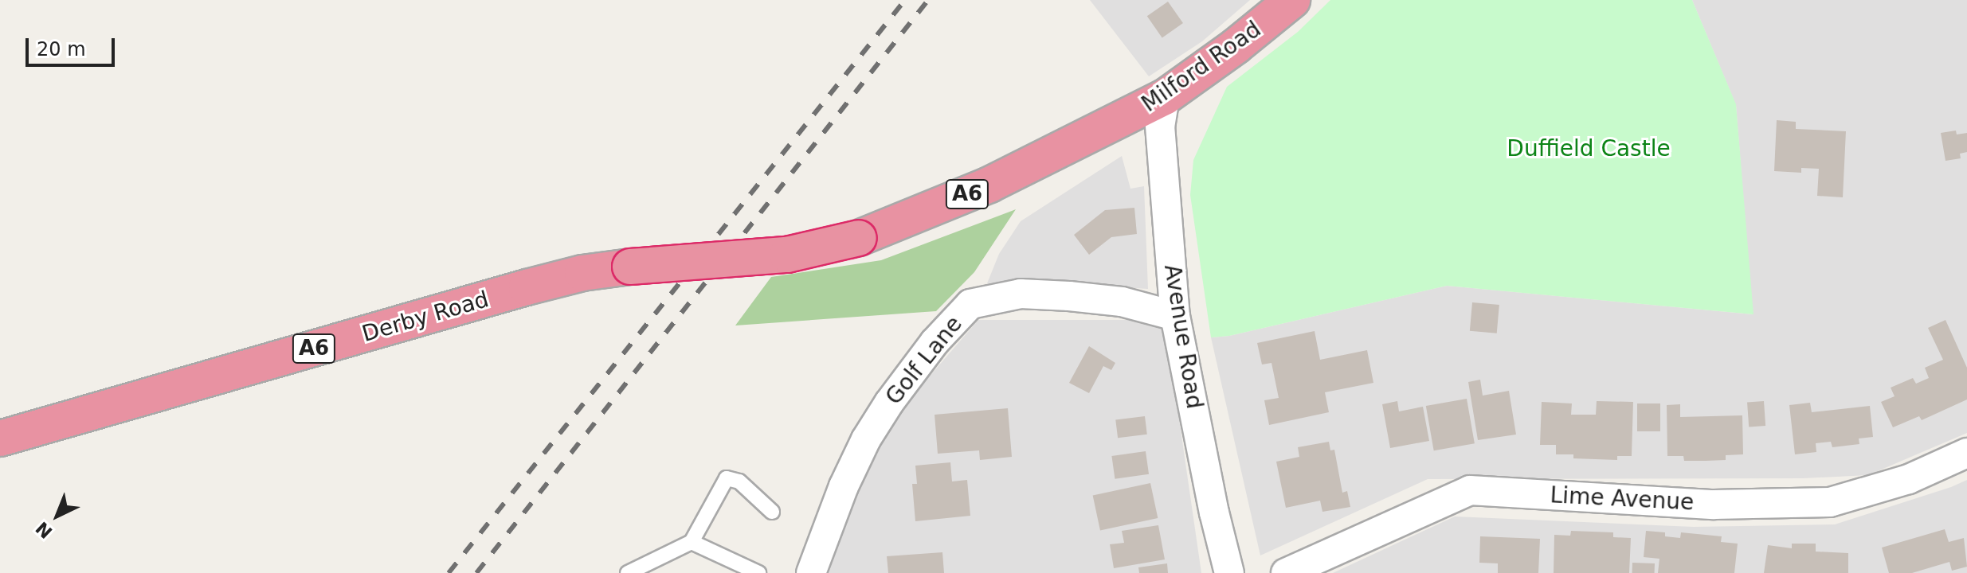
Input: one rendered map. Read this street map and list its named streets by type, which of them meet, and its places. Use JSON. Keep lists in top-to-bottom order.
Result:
{
  "streets": {
    "highway": ["Milford Road", "A6", "Derby Road"],
    "street": ["Avenue Road", "Golf Lane", "Lime Avenue"]
  },
  "crossings": [
    ["Milford Road", "Derby Road"],
    ["Milford Road", "Avenue Road"],
    ["Avenue Road", "Golf Lane"]
  ],
  "parks": ["Duffield Castle"],
  "scale_bar": "20 m",
  "north": "bottom left"
}
